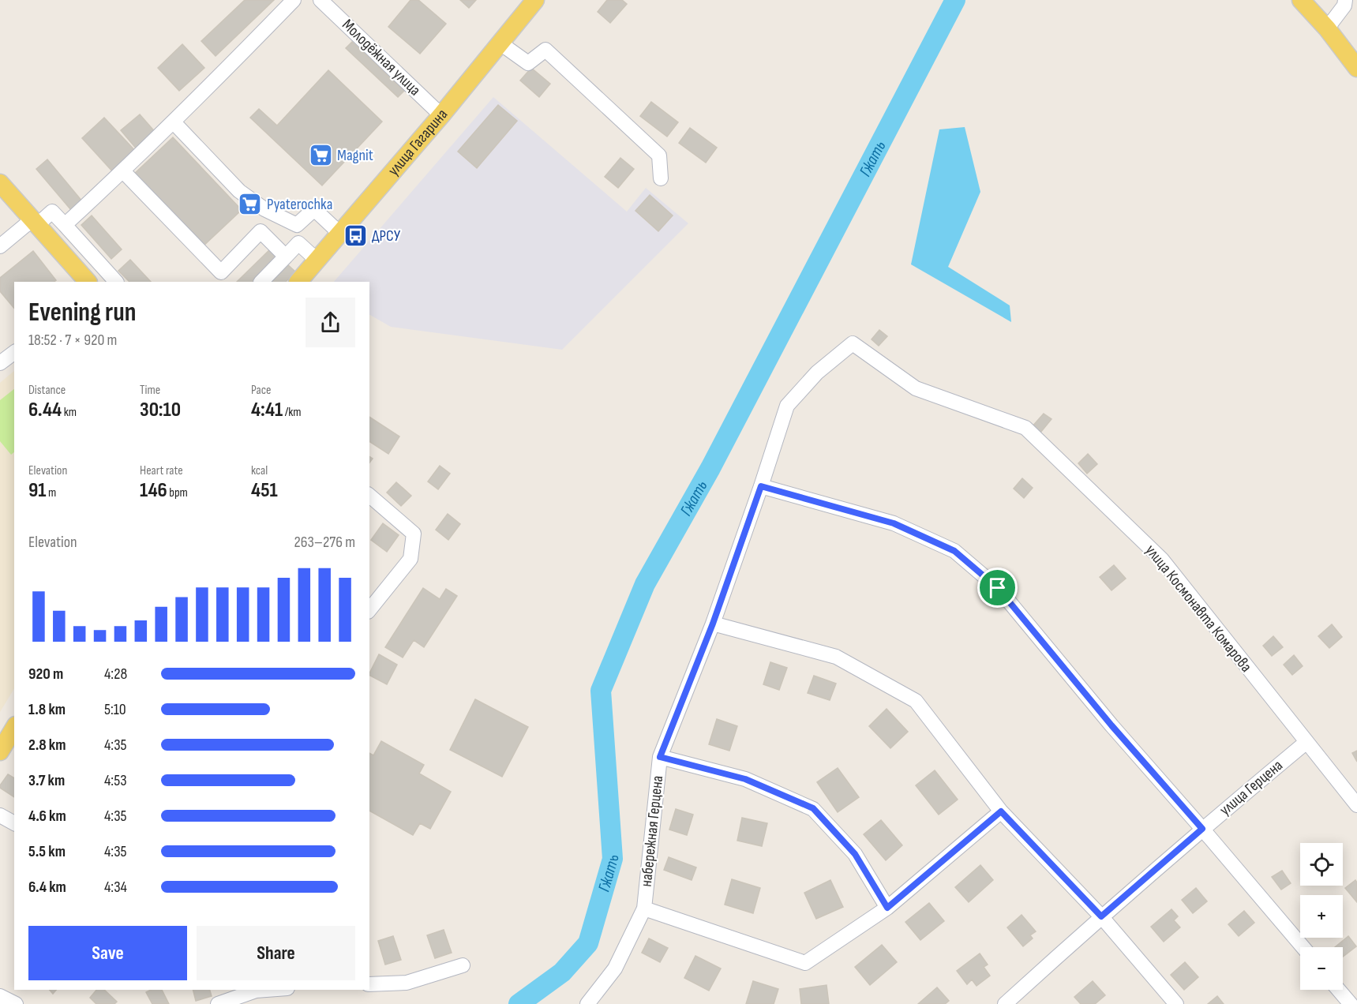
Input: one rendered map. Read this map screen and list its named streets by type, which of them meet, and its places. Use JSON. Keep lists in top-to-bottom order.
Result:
{
  "streets": {
    "main road": ["улица Гагарина"],
    "street": [
      "Молодёжная улица",
      "улица Космонавта Комарова",
      "улица Герцена",
      "набережная Герцена"
    ]
  },
  "crossings": [
    ["Молодёжная улица", "улица Гагарина"],
    ["улица Космонавта Комарова", "улица Герцена"],
    ["улица Космонавта Комарова", "набережная Герцена"]
  ],
  "water": ["Гжать"],
  "places": {
    "supermarket": ["Magnit", "Pyaterochka"],
    "bus stop": ["ДРСУ"]
  },
  "page": {
    "heading": ["Evening run", "18:52 · 7 × 920 m"],
    "stats": [
      ["Distance", "6.44 km"],
      ["Time", "30:10"],
      ["Pace", "4:41 /km"],
      ["Elevation", "91 m"],
      ["Heart rate", "146 bpm"],
      ["kcal", "451"]
    ],
    "chart": ["Elevation", "263–276 m"],
    "list": [
      {
        "name": "920 m",
        "note": "4:28"
      },
      {
        "name": "1.8 km",
        "note": "5:10"
      },
      {
        "name": "2.8 km",
        "note": "4:35"
      },
      {
        "name": "3.7 km",
        "note": "4:53"
      },
      {
        "name": "4.6 km",
        "note": "4:35"
      },
      {
        "name": "5.5 km",
        "note": "4:35"
      },
      {
        "name": "6.4 km",
        "note": "4:34"
      }
    ],
    "map_buttons": ["+", "−"],
    "buttons": ["Save", "Share"]
  }
}
